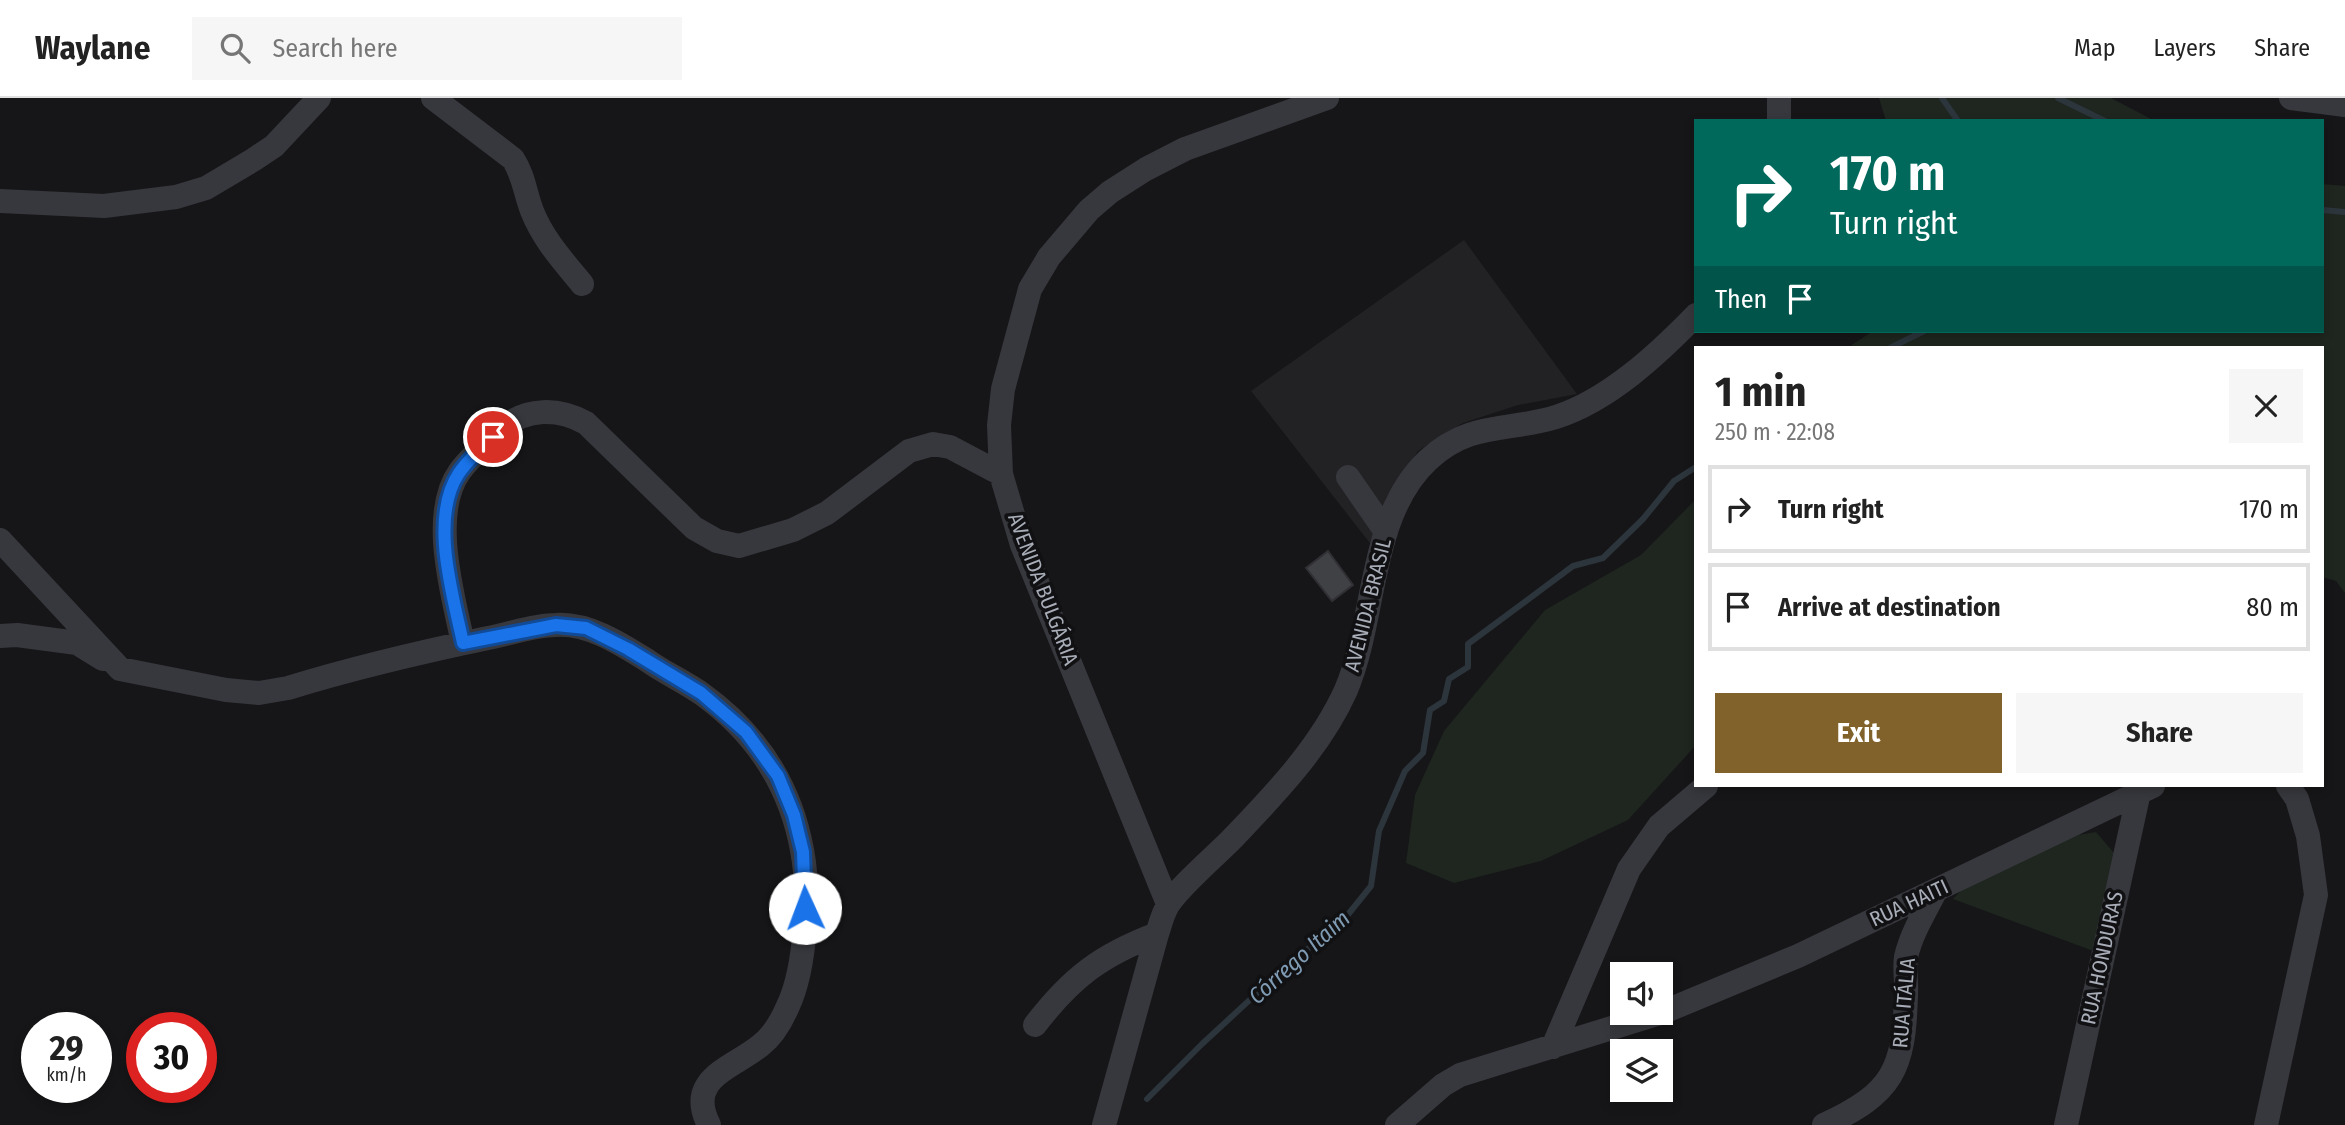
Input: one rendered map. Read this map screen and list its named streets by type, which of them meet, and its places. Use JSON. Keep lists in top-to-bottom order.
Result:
{
  "streets": {
    "street": [
      "AVENIDA BULGÁRIA",
      "AVENIDA BRASIL",
      "RUA HAITI",
      "RUA HONDURAS",
      "RUA ITÁLIA"
    ]
  },
  "crossings": [
    ["AVENIDA BULGÁRIA", "AVENIDA BRASIL"],
    ["RUA HAITI", "RUA HONDURAS"],
    ["RUA HAITI", "RUA ITÁLIA"]
  ],
  "water": ["Córrego Itaim"],
  "page": {
    "header": "Waylane",
    "search": "Search here",
    "nav": ["Map", "Layers", "Share"],
    "turn": ["170 m", "Turn right"],
    "then": "Then",
    "heading": ["1 min", "250 m · 22:08"],
    "list": [
      {
        "name": "Turn right",
        "value": "170 m"
      },
      {
        "name": "Arrive at destination",
        "value": "80 m"
      }
    ],
    "buttons": ["Exit", "Share"],
    "speed": "29 km/h",
    "limit": "30"
  }
}
